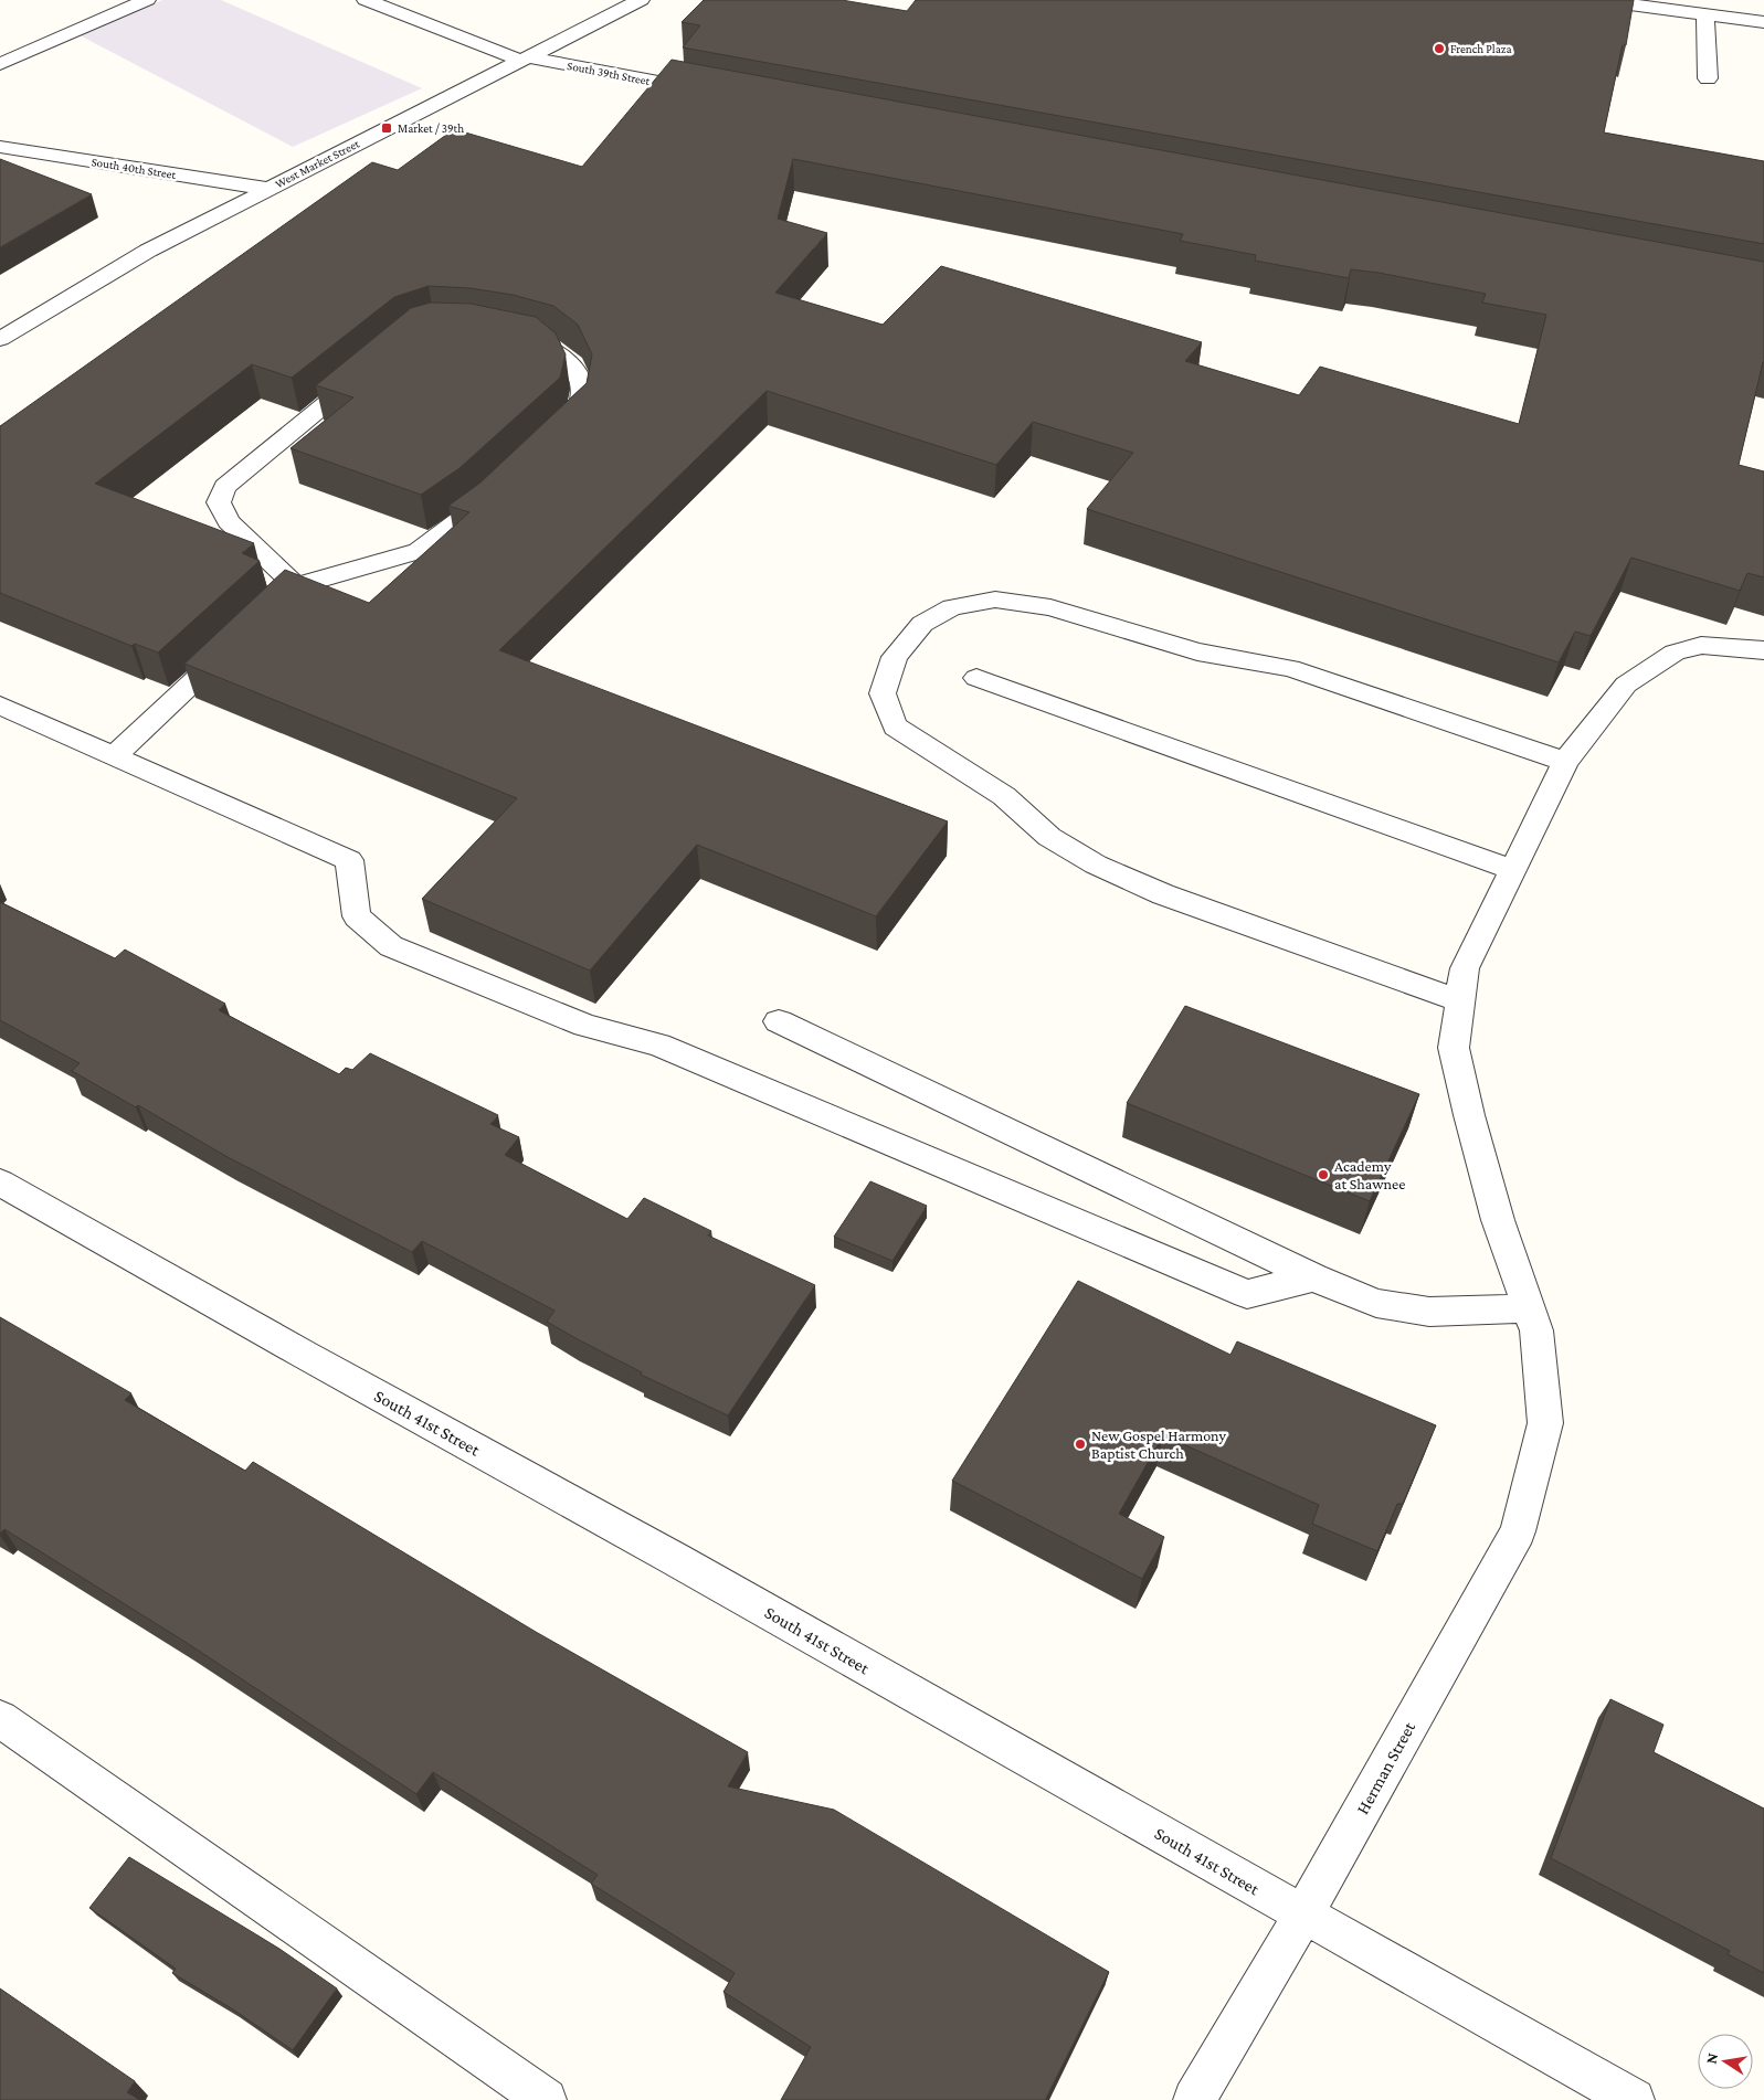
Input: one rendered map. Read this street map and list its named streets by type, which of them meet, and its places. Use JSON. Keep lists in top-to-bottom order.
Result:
{
  "streets": {
    "street": [
      "South 39th Street",
      "West Market Street",
      "South 40th Street",
      "South 41st Street",
      "Herman Street"
    ]
  },
  "crossings": [
    ["South 39th Street", "West Market Street"],
    ["West Market Street", "South 40th Street"],
    ["South 41st Street", "Herman Street"]
  ],
  "places": {
    "other": ["French Plaza", "Academy at Shawnee", "New Gospel Harmony Baptist Church"],
    "transit": ["Market / 39th"]
  },
  "north": "left"
}
